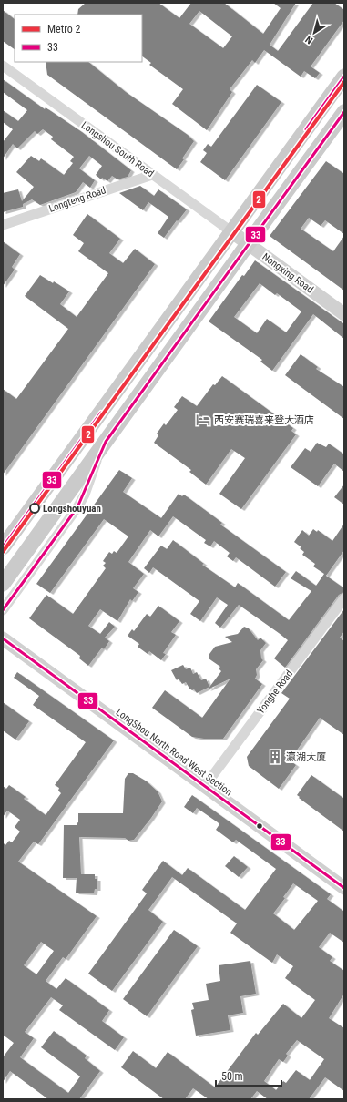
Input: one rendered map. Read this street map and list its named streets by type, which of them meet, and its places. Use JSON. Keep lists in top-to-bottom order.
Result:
{
  "streets": {
    "street": [
      "Longshou South Road",
      "Longteng Road",
      "Nongxing Road",
      "Yonghe Road",
      "LongShou North Road West Section"
    ]
  },
  "crossings": [
    ["Longshou South Road", "Longteng Road"],
    ["Longshou South Road", "Nongxing Road"],
    ["Yonghe Road", "LongShou North Road West Section"]
  ],
  "places": {
    "hotel": ["西安赛瑞喜来登大酒店"],
    "other": ["Longshouyuan"],
    "building": ["瀛湖大厦"]
  },
  "lines": ["transit line 33", "metro line 2"],
  "legend": ["Metro 2", "33"],
  "scale_bar": "50 m",
  "north": "bottom left"
}
